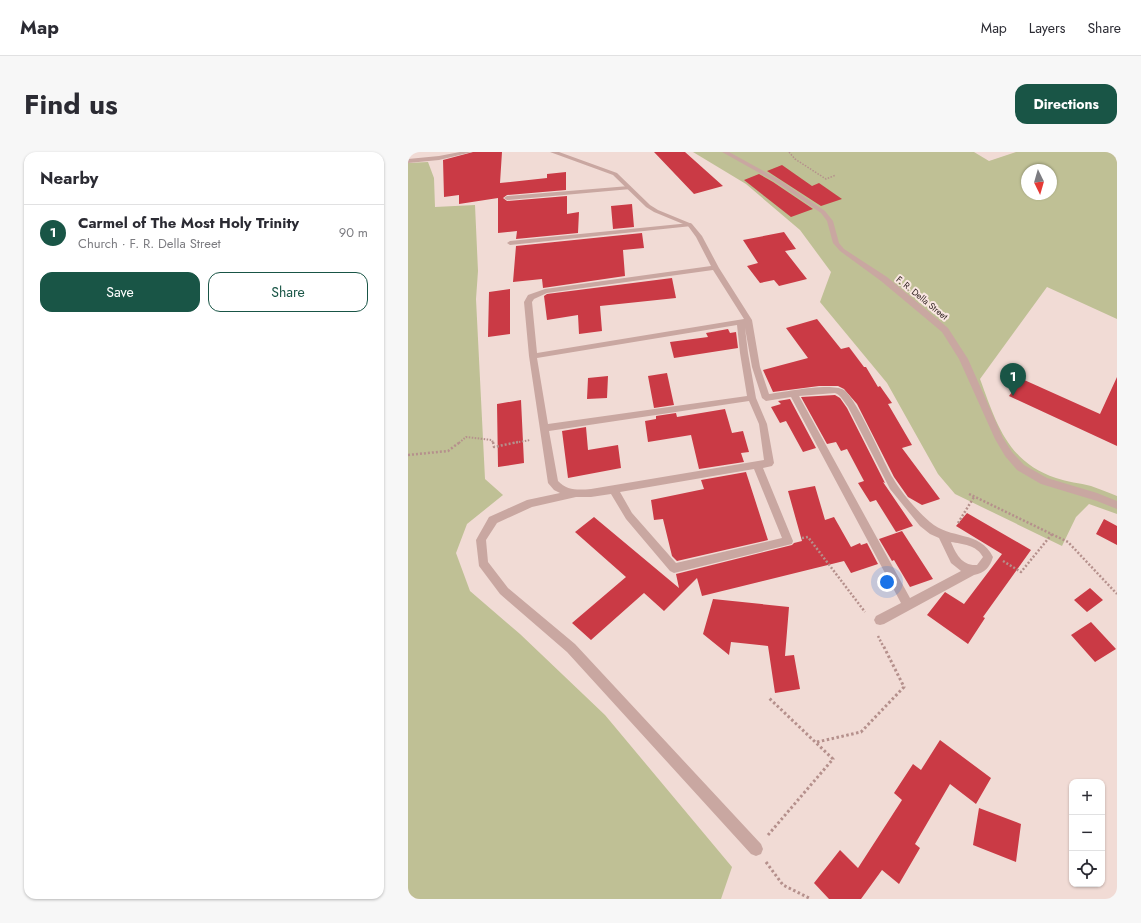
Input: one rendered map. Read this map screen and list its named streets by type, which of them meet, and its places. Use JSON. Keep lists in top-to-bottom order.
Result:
{
  "streets": {
    "street": ["F. R. Della Street"]
  },
  "north": "bottom",
  "page": {
    "header": "Map",
    "nav": ["Map", "Layers", "Share"],
    "title": "Find us",
    "buttons": [
      "Directions",
      ["Save", "Share"]
    ],
    "heading": "Nearby",
    "list": [
      {
        "mark": "1",
        "name": "Carmel of The Most Holy Trinity",
        "note": "Church · F. R. Della Street",
        "value": "90 m"
      }
    ],
    "pins": "1",
    "map_buttons": ["+", "−"]
  }
}
